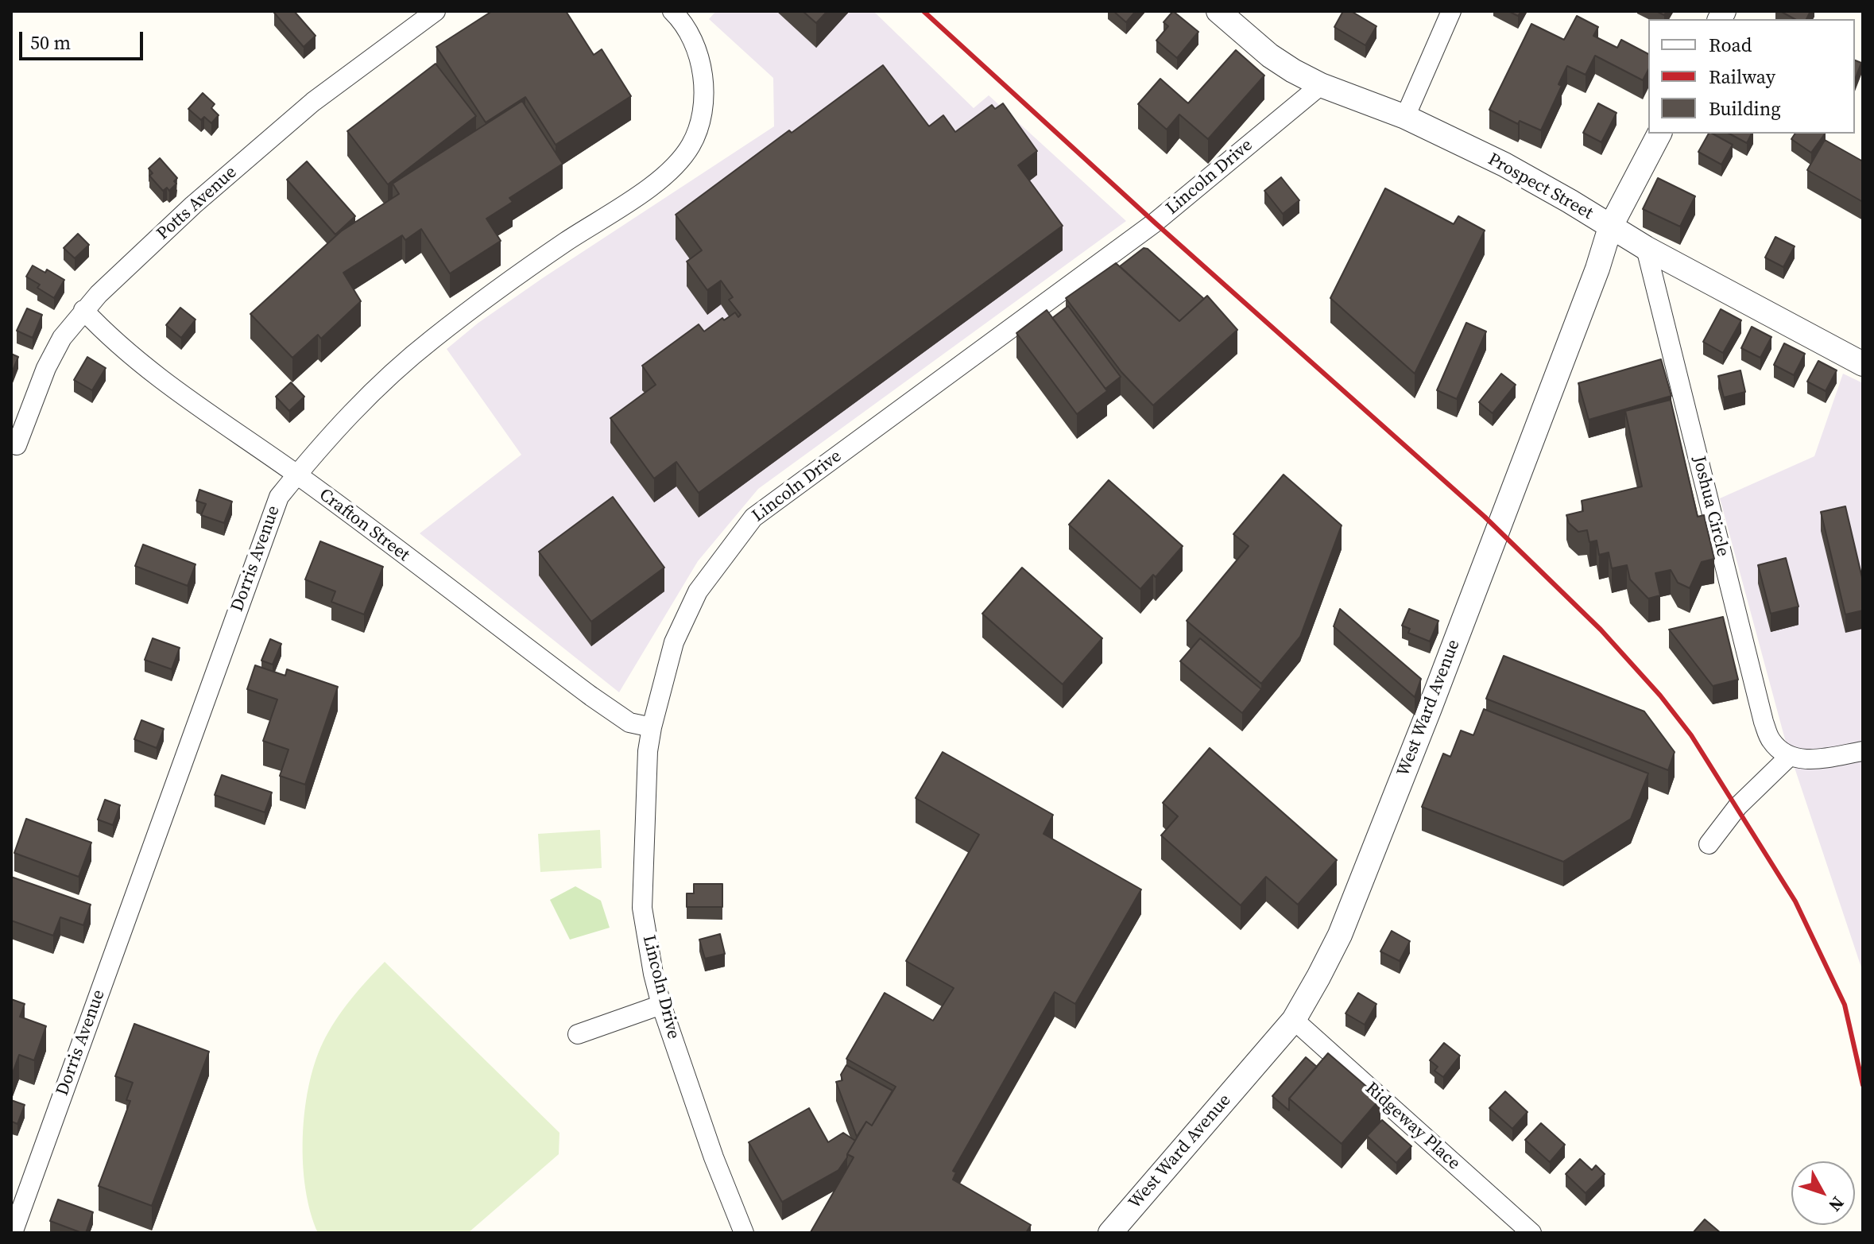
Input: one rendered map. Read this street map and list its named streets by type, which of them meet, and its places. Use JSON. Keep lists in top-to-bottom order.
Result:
{
  "streets": {
    "street": [
      "Lincoln Drive",
      "Prospect Street",
      "Potts Avenue",
      "Joshua Circle",
      "Crafton Street",
      "Dorris Avenue",
      "West Ward Avenue",
      "Ridgeway Place"
    ]
  },
  "crossings": [
    ["Lincoln Drive", "Prospect Street"],
    ["Lincoln Drive", "Crafton Street"],
    ["Prospect Street", "Joshua Circle"],
    ["Prospect Street", "West Ward Avenue"],
    ["Potts Avenue", "Crafton Street"],
    ["Crafton Street", "Dorris Avenue"],
    ["West Ward Avenue", "Ridgeway Place"]
  ],
  "legend": ["Road", "Railway", "Building"],
  "scale_bar": "50 m",
  "north": "bottom right"
}
